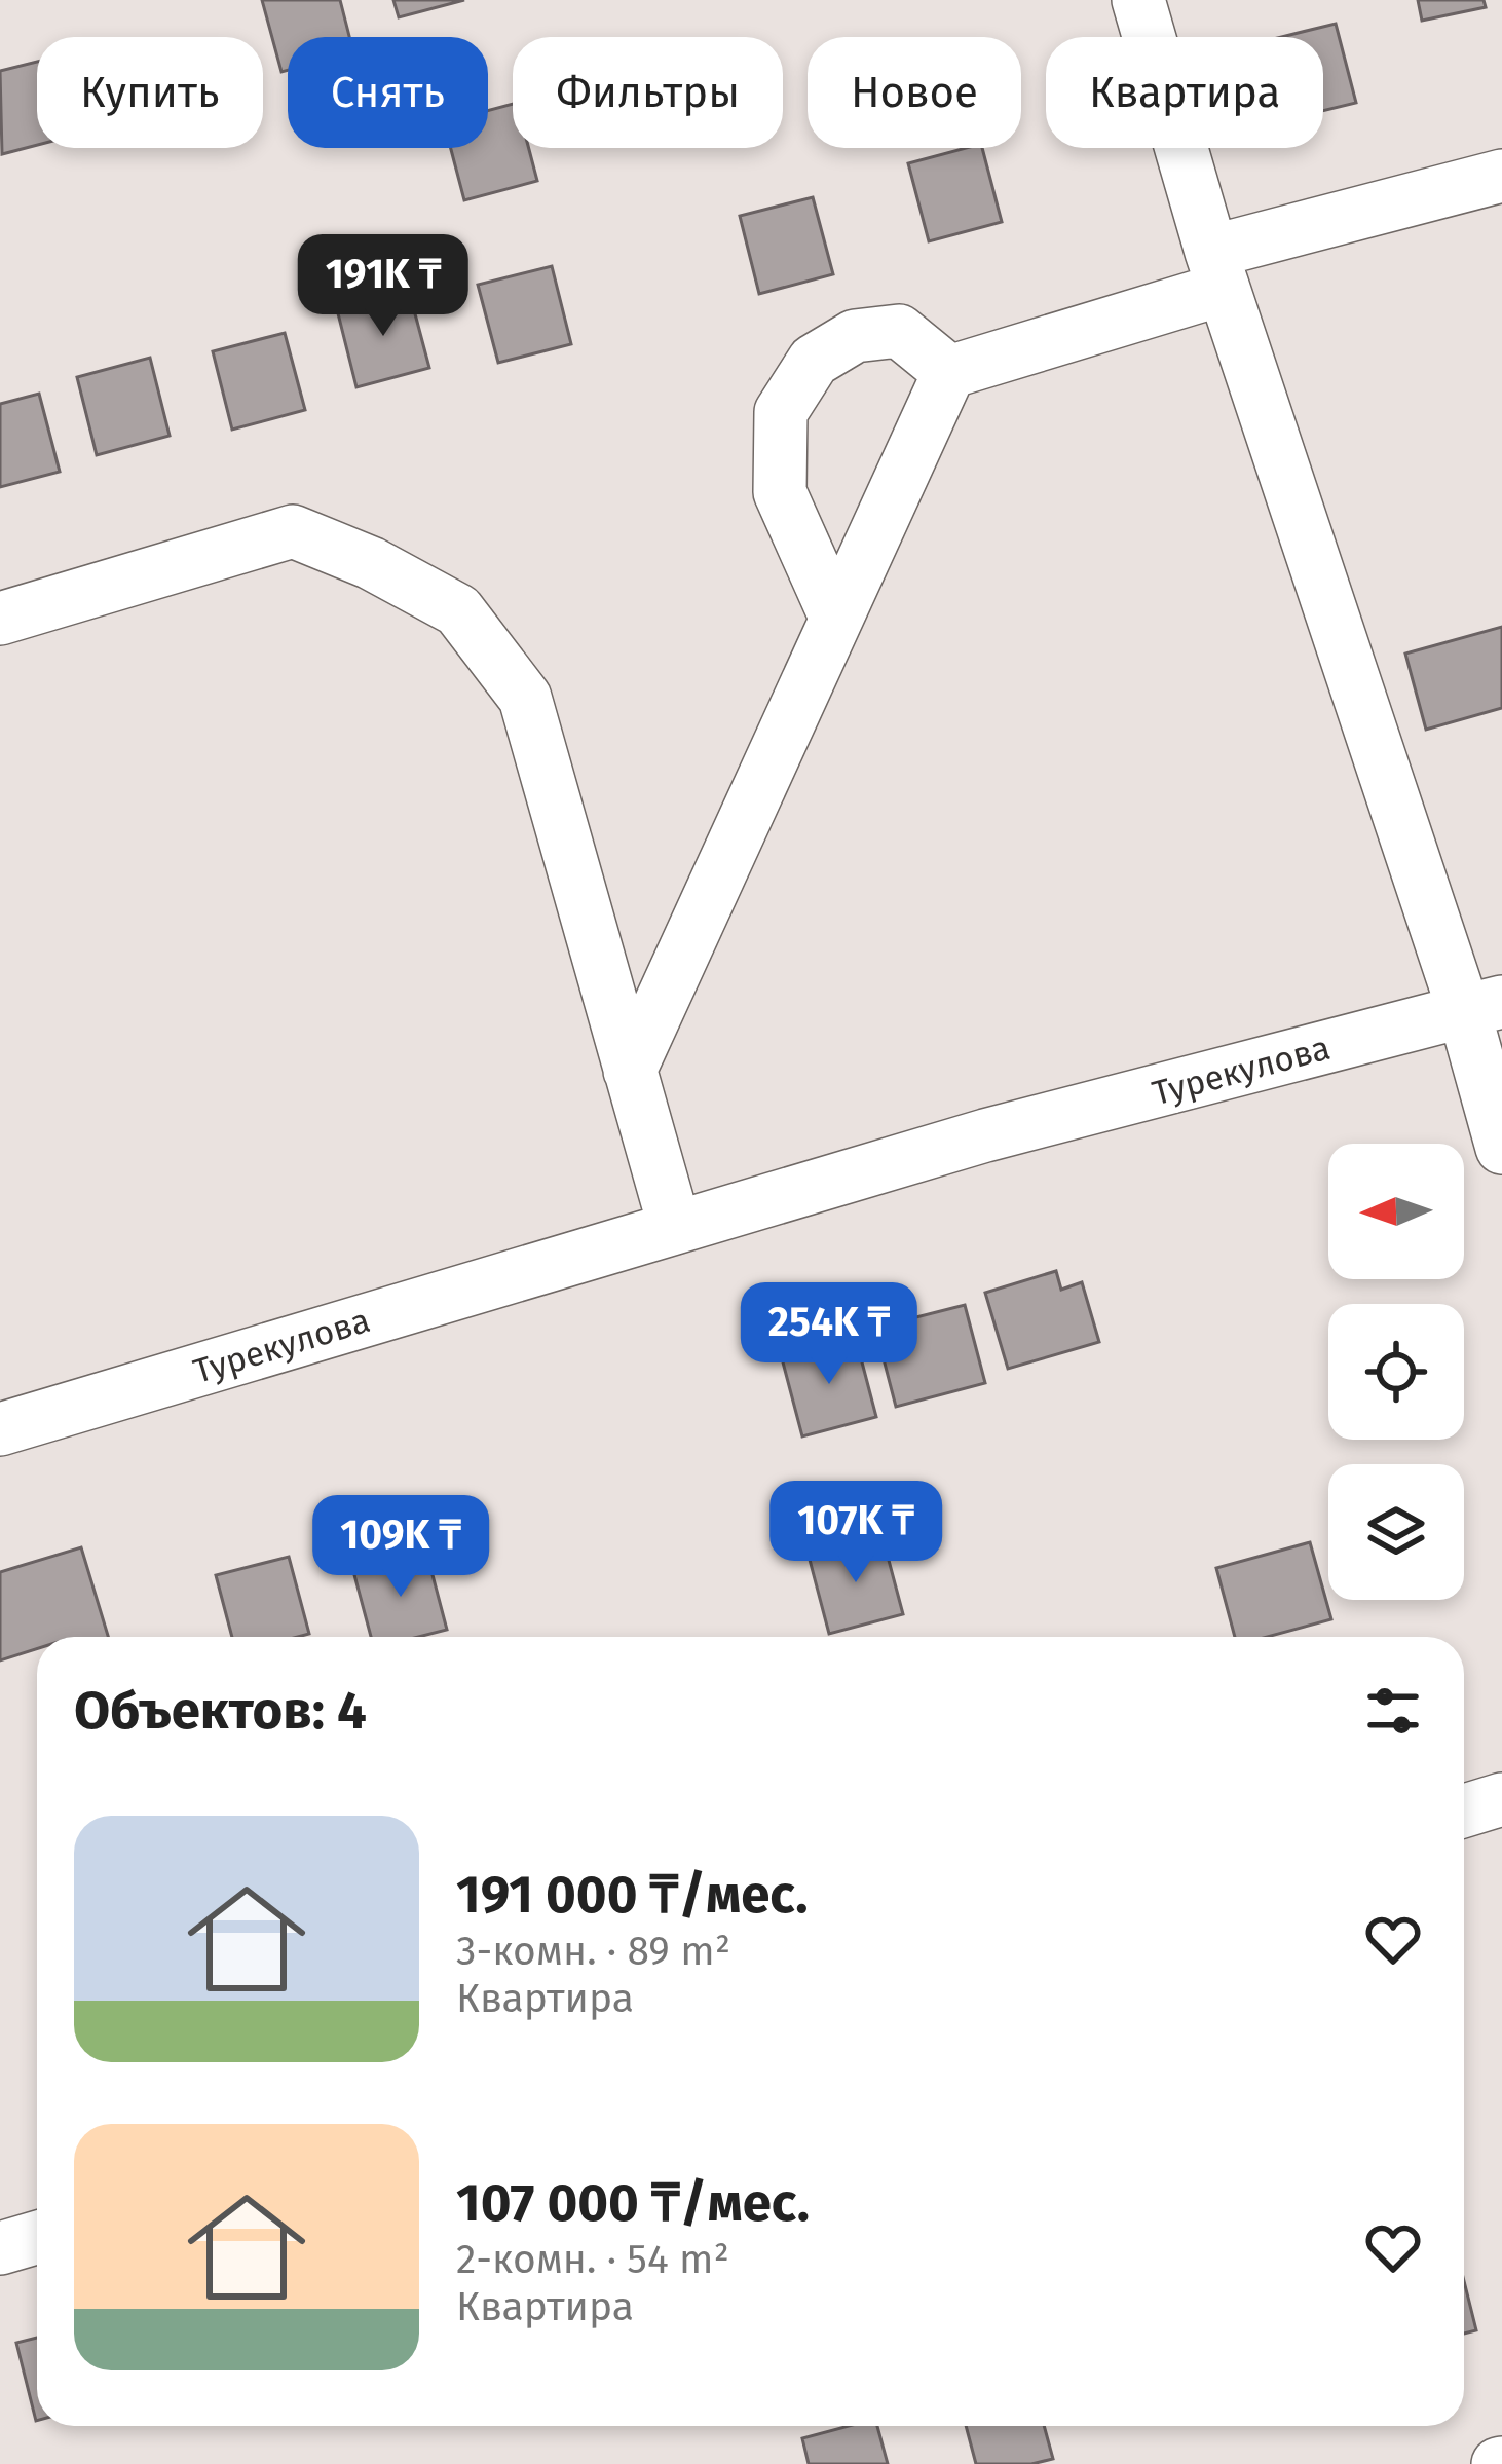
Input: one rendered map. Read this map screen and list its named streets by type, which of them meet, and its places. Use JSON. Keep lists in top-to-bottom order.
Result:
{
  "streets": {
    "street": ["Турекулова"]
  },
  "north": "left",
  "page": {
    "chip": [
      "Купить",
      "Снять",
      "Фильтры",
      "Новое",
      "Квартира"
    ],
    "price": [
      "191K ₸",
      "254K ₸",
      "107K ₸",
      "109K ₸"
    ],
    "heading": "Объектов: 4",
    "list": [
      {
        "name": "191 000 ₸/мес.",
        "note": "3-комн. · 89 m² · Квартира"
      },
      {
        "name": "107 000 ₸/мес.",
        "note": "2-комн. · 54 m² · Квартира"
      }
    ]
  }
}
